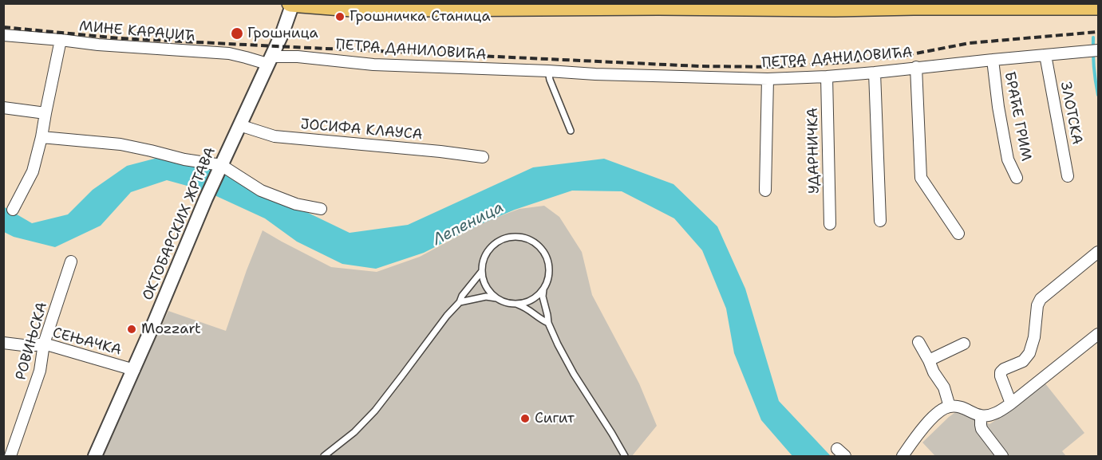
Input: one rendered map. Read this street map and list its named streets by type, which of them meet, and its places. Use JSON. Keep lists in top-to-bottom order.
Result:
{
  "streets": {
    "street": [
      "МИНЕ КАРАЏИЋ",
      "ПЕТРА ДАНИЛОВИЋА",
      "ЗЛОТСКА",
      "БРАЋЕ ГРИМ",
      "ЈОСИФА КЛАУСА",
      "УДАРНИЧКА",
      "ОКТОБАРСКИХ ЖРТАВА",
      "РОВИЊСКА",
      "СЕЊАЧКА"
    ]
  },
  "crossings": [
    ["МИНЕ КАРАЏИЋ", "ПЕТРА ДАНИЛОВИЋА"],
    ["МИНЕ КАРАЏИЋ", "ОКТОБАРСКИХ ЖРТАВА"],
    ["ПЕТРА ДАНИЛОВИЋА", "ЗЛОТСКА"],
    ["ПЕТРА ДАНИЛОВИЋА", "БРАЋЕ ГРИМ"],
    ["ПЕТРА ДАНИЛОВИЋА", "УДАРНИЧКА"],
    ["ПЕТРА ДАНИЛОВИЋА", "ОКТОБАРСКИХ ЖРТАВА"],
    ["ЈОСИФА КЛАУСА", "ОКТОБАРСКИХ ЖРТАВА"],
    ["ОКТОБАРСКИХ ЖРТАВА", "СЕЊАЧКА"],
    ["РОВИЊСКА", "СЕЊАЧКА"]
  ],
  "water": ["Лепеница"],
  "places": [
    "Грошничка Станица",
    "Грошница",
    "Mozzart",
    "Сигит"
  ]
}
